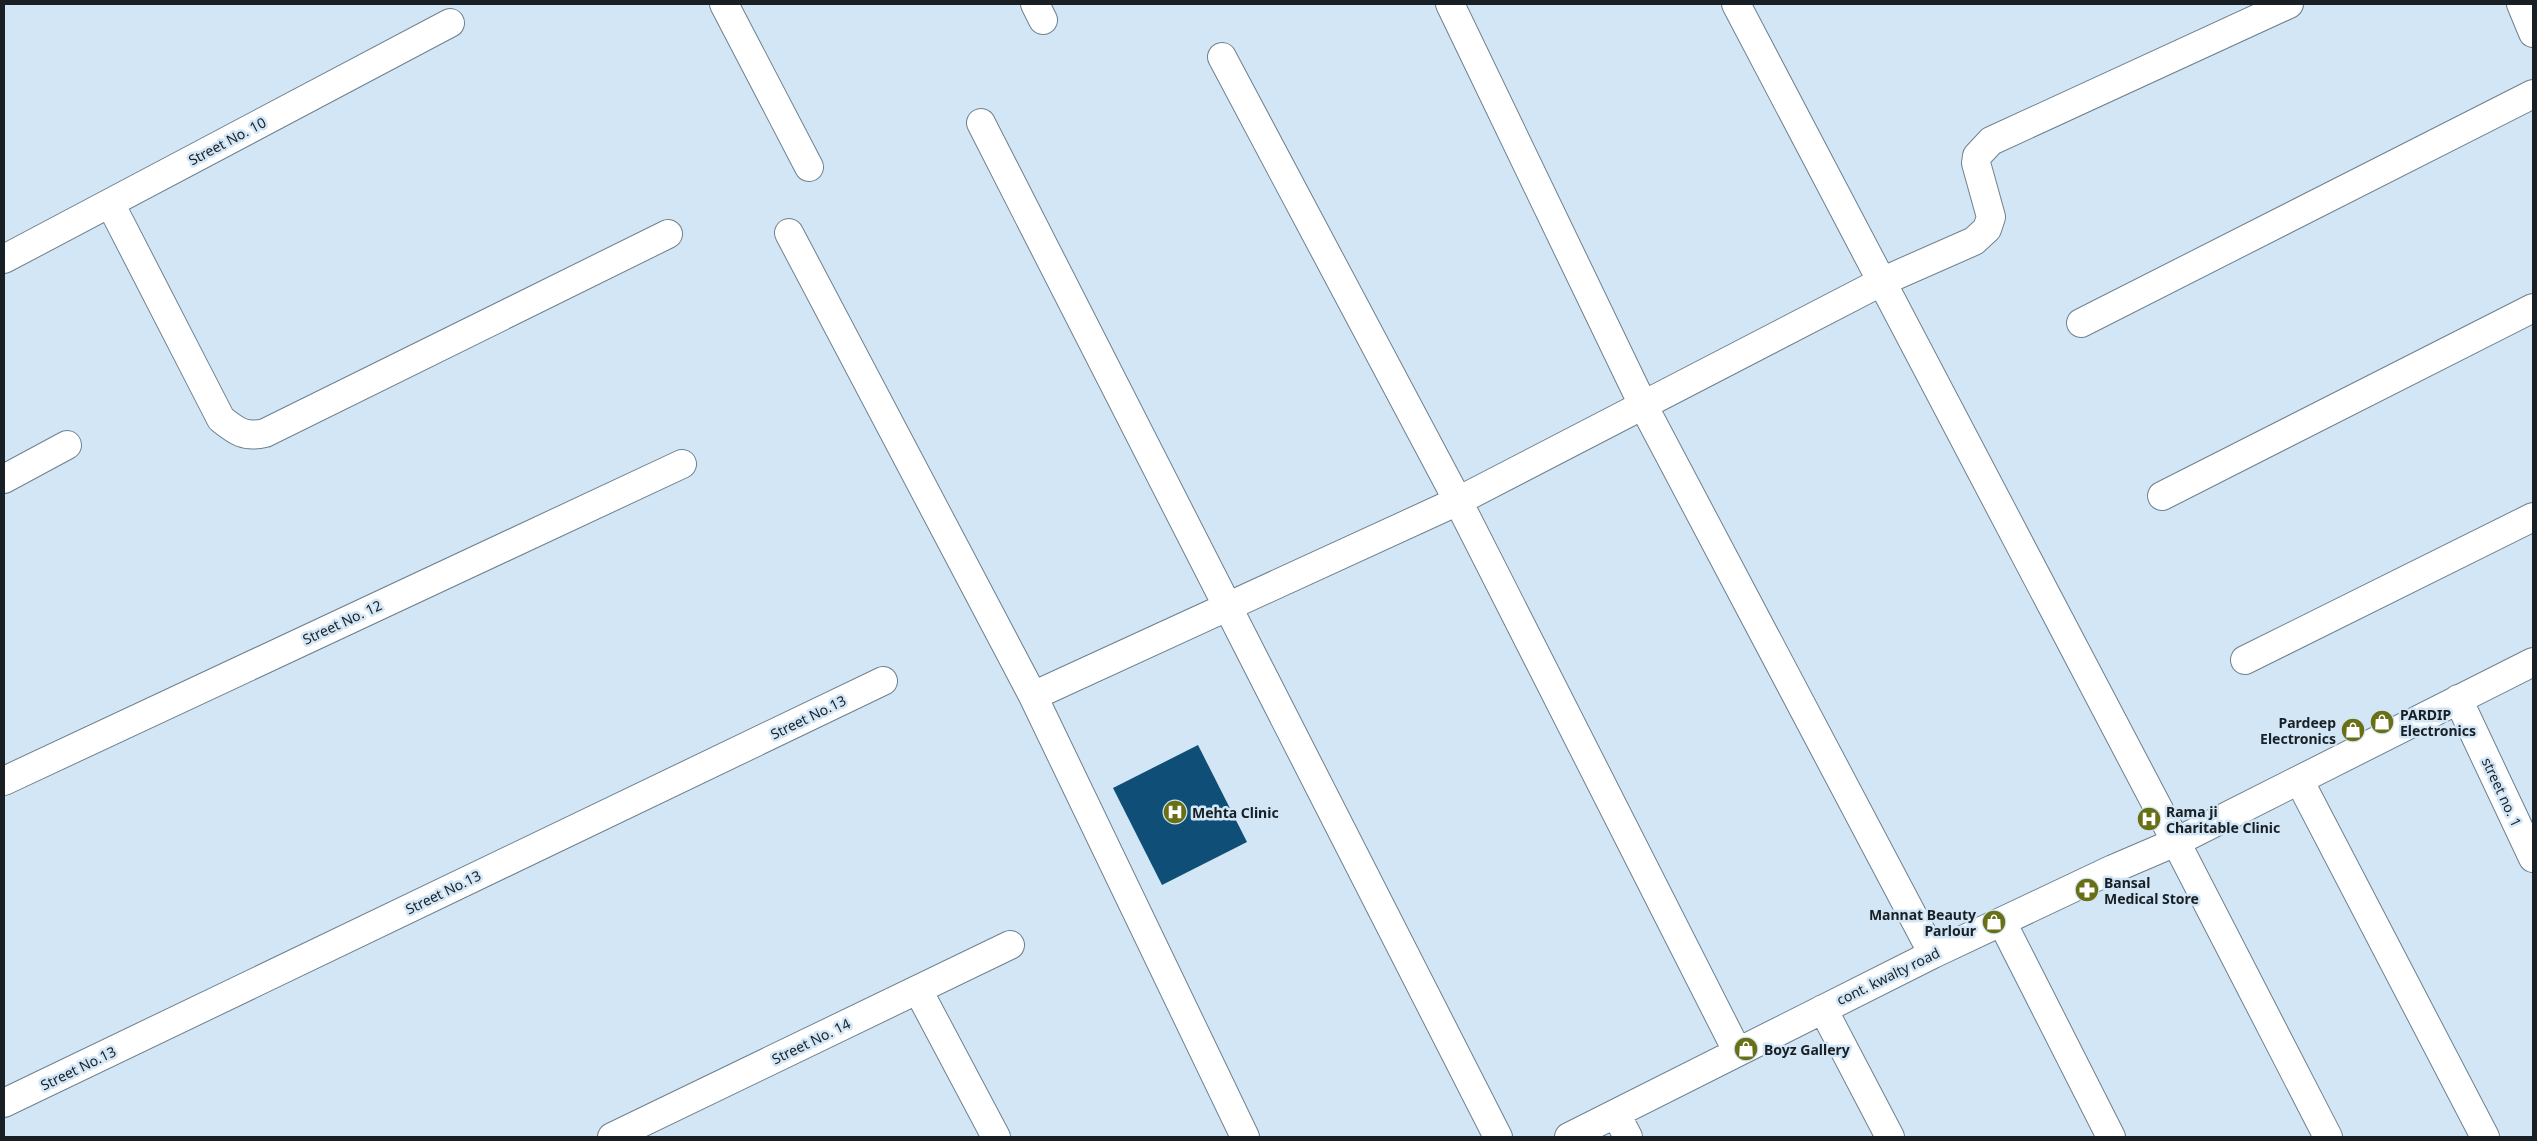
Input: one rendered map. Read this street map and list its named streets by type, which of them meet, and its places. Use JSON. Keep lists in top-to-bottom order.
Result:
{
  "streets": {
    "street": [
      "Street No. 10",
      "Street No. 12",
      "Street No.13",
      "street no. 1",
      "cont. kwalty road",
      "Street No. 14"
    ]
  },
  "crossings": [
    ["street no. 1", "cont. kwalty road"]
  ],
  "places": {
    "shop": [
      "PARDIP Electronics",
      "Pardeep Electronics",
      "Mannat Beauty Parlour",
      "Boyz Gallery"
    ],
    "hospital": ["Mehta Clinic", "Rama ji Charitable Clinic"],
    "pharmacy": ["Bansal Medical Store"]
  }
}
